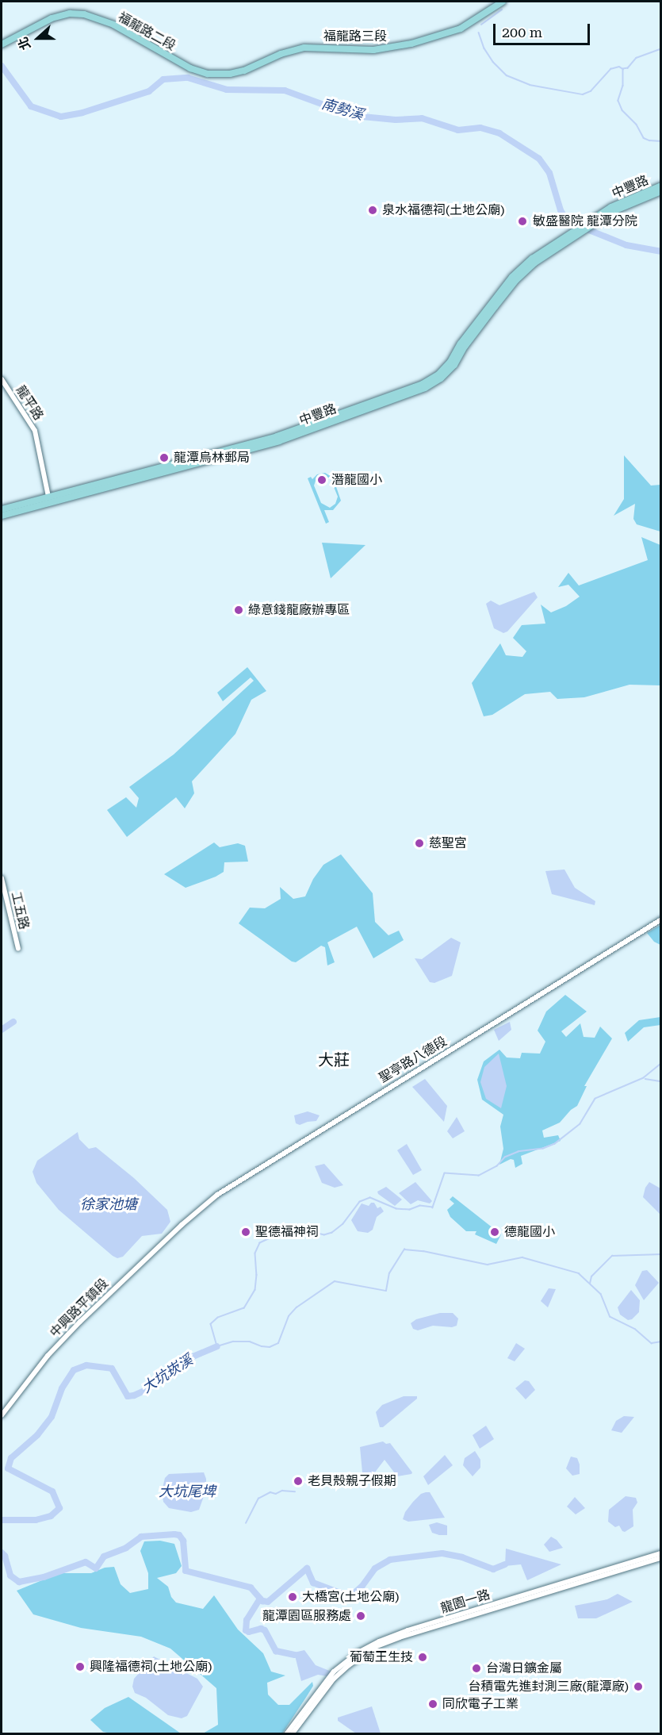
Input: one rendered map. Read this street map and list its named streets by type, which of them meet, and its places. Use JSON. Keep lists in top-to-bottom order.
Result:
{
  "streets": {
    "main road": ["福龍路二段", "福龍路三段", "中豐路"],
    "street": [
      "龍平路",
      "工五路",
      "聖亭路八德段",
      "中興路平鎮段",
      "龍園一路"
    ]
  },
  "crossings": [
    ["福龍路二段", "福龍路三段"],
    ["中豐路", "龍平路"],
    ["聖亭路八德段", "中興路平鎮段"]
  ],
  "districts": ["大莊"],
  "water": [
    "南勢溪",
    "徐家池塘",
    "大坑崁溪",
    "大坑尾埤"
  ],
  "places": [
    "泉水福德祠(土地公廟)",
    "敏盛醫院 龍潭分院",
    "龍潭烏林郵局",
    "潛龍國小",
    "綠意錢龍廠辦專區",
    "慈聖宮",
    "聖德福神祠",
    "德龍國小",
    "老貝殼親子假期",
    "大橋宮(土地公廟)",
    "龍潭園區服務處",
    "葡萄王生技",
    "興隆福德祠(土地公廟)",
    "台灣日鑛金屬",
    "台積電先進封測三廠(龍潭廠)",
    "同欣電子工業"
  ],
  "scale_bar": "200 m",
  "north": "left"
}
